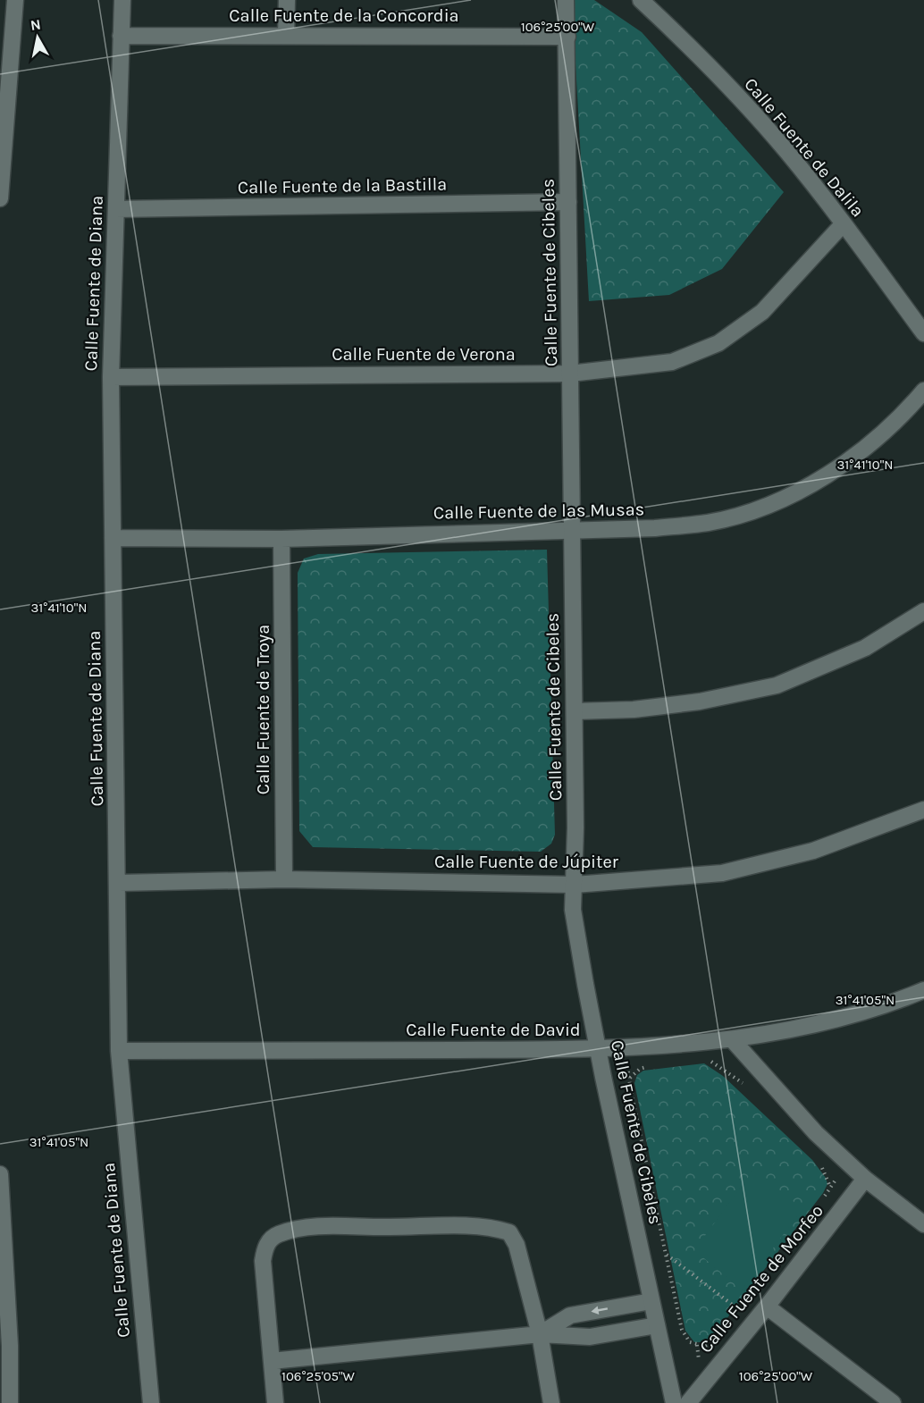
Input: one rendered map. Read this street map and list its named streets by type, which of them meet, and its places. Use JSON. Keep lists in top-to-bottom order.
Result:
{
  "streets": {
    "street": [
      "Calle Fuente de la Concordia",
      "Calle Fuente de Dalila",
      "Calle Fuente de la Bastilla",
      "Calle Fuente de Cibeles",
      "Calle Fuente de Diana",
      "Calle Fuente de Verona",
      "Calle Fuente de las Musas",
      "Calle Fuente de Troya",
      "Calle Fuente de Júpiter",
      "Calle Fuente de David",
      "Calle Fuente de Morfeo"
    ]
  },
  "crossings": [
    ["Calle Fuente de la Concordia", "Calle Fuente de Cibeles"],
    ["Calle Fuente de la Concordia", "Calle Fuente de Diana"],
    ["Calle Fuente de Dalila", "Calle Fuente de Verona"],
    ["Calle Fuente de la Bastilla", "Calle Fuente de Cibeles"],
    ["Calle Fuente de la Bastilla", "Calle Fuente de Diana"],
    ["Calle Fuente de Cibeles", "Calle Fuente de Verona"],
    ["Calle Fuente de Cibeles", "Calle Fuente de las Musas"],
    ["Calle Fuente de Cibeles", "Calle Fuente de Júpiter"],
    ["Calle Fuente de Cibeles", "Calle Fuente de David"],
    ["Calle Fuente de Diana", "Calle Fuente de Verona"],
    ["Calle Fuente de Diana", "Calle Fuente de las Musas"],
    ["Calle Fuente de Diana", "Calle Fuente de Júpiter"],
    ["Calle Fuente de Diana", "Calle Fuente de David"],
    ["Calle Fuente de las Musas", "Calle Fuente de Troya"],
    ["Calle Fuente de Troya", "Calle Fuente de Júpiter"]
  ],
  "north": "top",
  "coordinates": [
    "106°25'00\"W",
    "31°41'10\"N",
    "31°41'05\"N",
    "106°25'05\"W"
  ]
}
